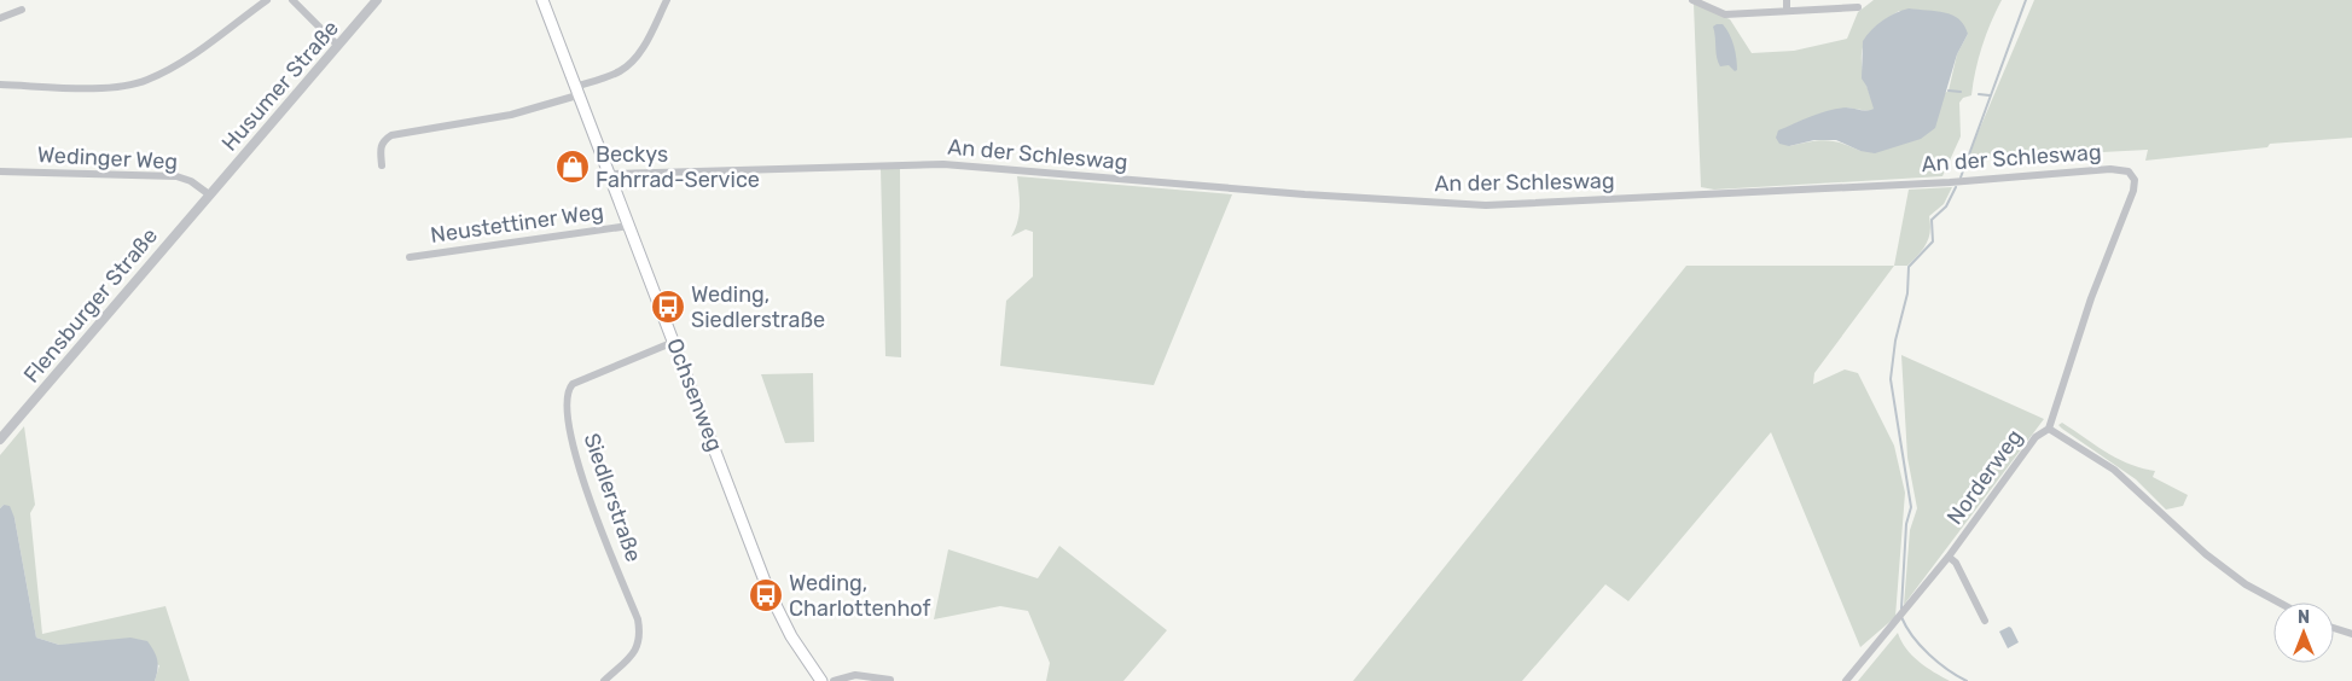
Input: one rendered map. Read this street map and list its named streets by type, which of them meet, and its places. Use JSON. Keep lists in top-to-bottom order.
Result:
{
  "streets": {
    "main road": ["Ochsenweg"],
    "street": [
      "Husumer Straße",
      "An der Schleswag",
      "Wedinger Weg",
      "Neustettiner Weg",
      "Flensburger Straße",
      "Norderweg",
      "Siedlerstraße"
    ]
  },
  "crossings": [
    ["Husumer Straße", "Wedinger Weg"],
    ["Husumer Straße", "Flensburger Straße"],
    ["An der Schleswag", "Ochsenweg"],
    ["An der Schleswag", "Norderweg"],
    ["Wedinger Weg", "Flensburger Straße"],
    ["Neustettiner Weg", "Ochsenweg"],
    ["Ochsenweg", "Siedlerstraße"]
  ],
  "places": {
    "shop": ["Beckys Fahrrad-Service"],
    "bus stop": ["Weding, Siedlerstraße", "Weding, Charlottenhof"]
  },
  "north": "top"
}
